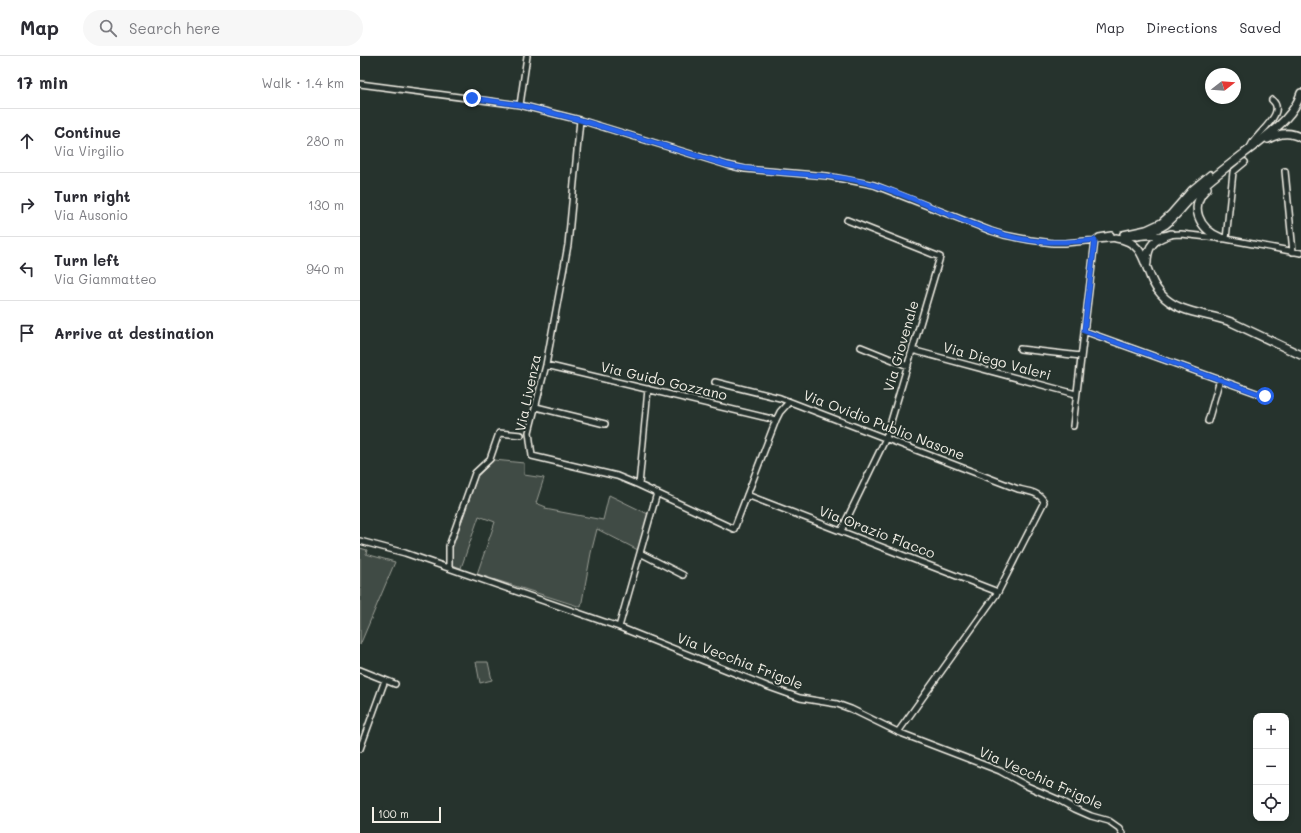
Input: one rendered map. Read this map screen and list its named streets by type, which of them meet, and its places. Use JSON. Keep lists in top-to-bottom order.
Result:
{
  "streets": {
    "street": [
      "Via Giovenale",
      "Via Diego Valeri",
      "Via Guido Gozzano",
      "Via Livenza",
      "Via Ovidio Publio Nasone",
      "Via Orazio Flacco",
      "Via Vecchia Frigole"
    ]
  },
  "crossings": [
    ["Via Giovenale", "Via Diego Valeri"],
    ["Via Giovenale", "Via Ovidio Publio Nasone"],
    ["Via Giovenale", "Via Orazio Flacco"],
    ["Via Guido Gozzano", "Via Livenza"],
    ["Via Livenza", "Via Orazio Flacco"],
    ["Via Ovidio Publio Nasone", "Via Orazio Flacco"]
  ],
  "scale_bar": "100 m",
  "north": "right",
  "page": {
    "header": "Map",
    "search": "Search here",
    "nav": ["Map", "Directions", "Saved"],
    "heading": ["17 min", "Walk · 1.4 km"],
    "list": [
      ["Continue", "Via Virgilio", "280 m"],
      ["Turn right", "Via Ausonio", "130 m"],
      ["Turn left", "Via Giammatteo", "940 m"],
      "Arrive at destination"
    ],
    "map_buttons": ["+", "−"],
    "scale": "100 m"
  }
}
